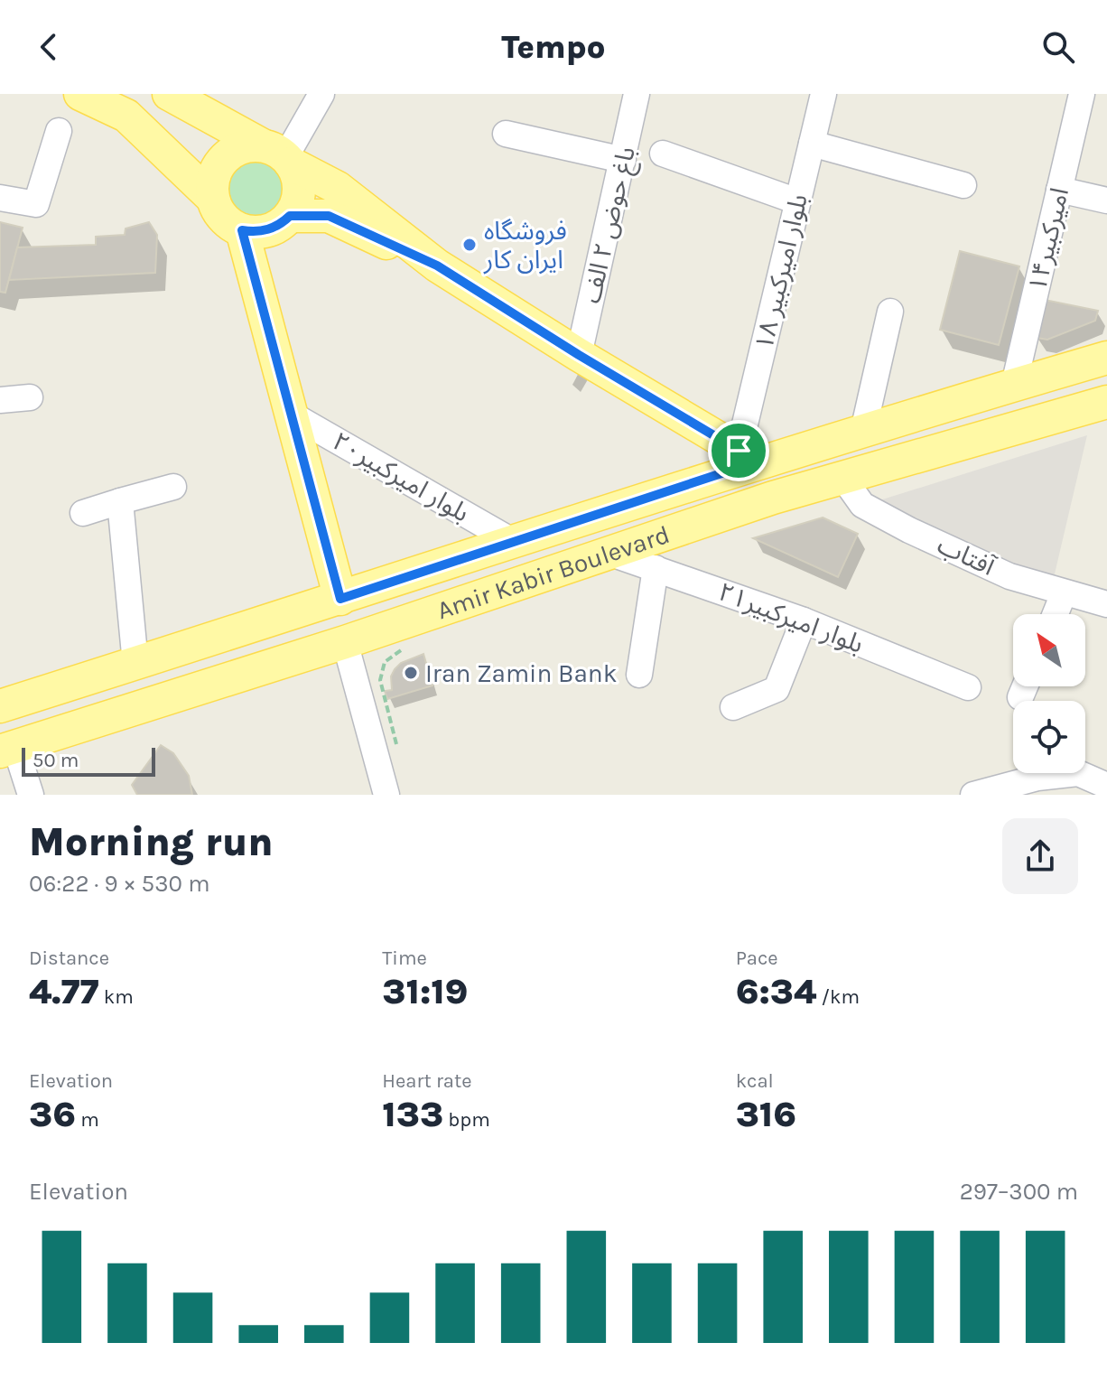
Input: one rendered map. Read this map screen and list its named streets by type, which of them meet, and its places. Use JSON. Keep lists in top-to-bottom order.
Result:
{
  "streets": {
    "main road": ["Amir Kabir Boulevard"],
    "street": [
      "باغ حوض ۲ الف",
      "امیرکبیر۱۴",
      "۱۸ بلوار امیرکبیر",
      "بلوار امیرکبیر۲۰",
      "آفتاب",
      "بلوار امیرکبیر۲۱"
    ]
  },
  "crossings": [
    ["امیرکبیر۱۴", "Amir Kabir Boulevard"],
    ["۱۸ بلوار امیرکبیر", "Amir Kabir Boulevard"],
    ["بلوار امیرکبیر۲۰", "Amir Kabir Boulevard"],
    ["آفتاب", "Amir Kabir Boulevard"],
    ["Amir Kabir Boulevard", "بلوار امیرکبیر۲۱"]
  ],
  "places": ["فروشگاه ایران کار", "Iran Zamin Bank"],
  "scale_bar": "50 m",
  "north": "top left",
  "page": {
    "header": "Tempo",
    "scale": "50 m",
    "heading": ["Morning run", "06:22 · 9 × 530 m"],
    "stats": [
      ["Distance", "4.77 km"],
      ["Time", "31:19"],
      ["Pace", "6:34 /km"],
      ["Elevation", "36 m"],
      ["Heart rate", "133 bpm"],
      ["kcal", "316"]
    ],
    "chart": ["Elevation", "297–300 m"]
  }
}
